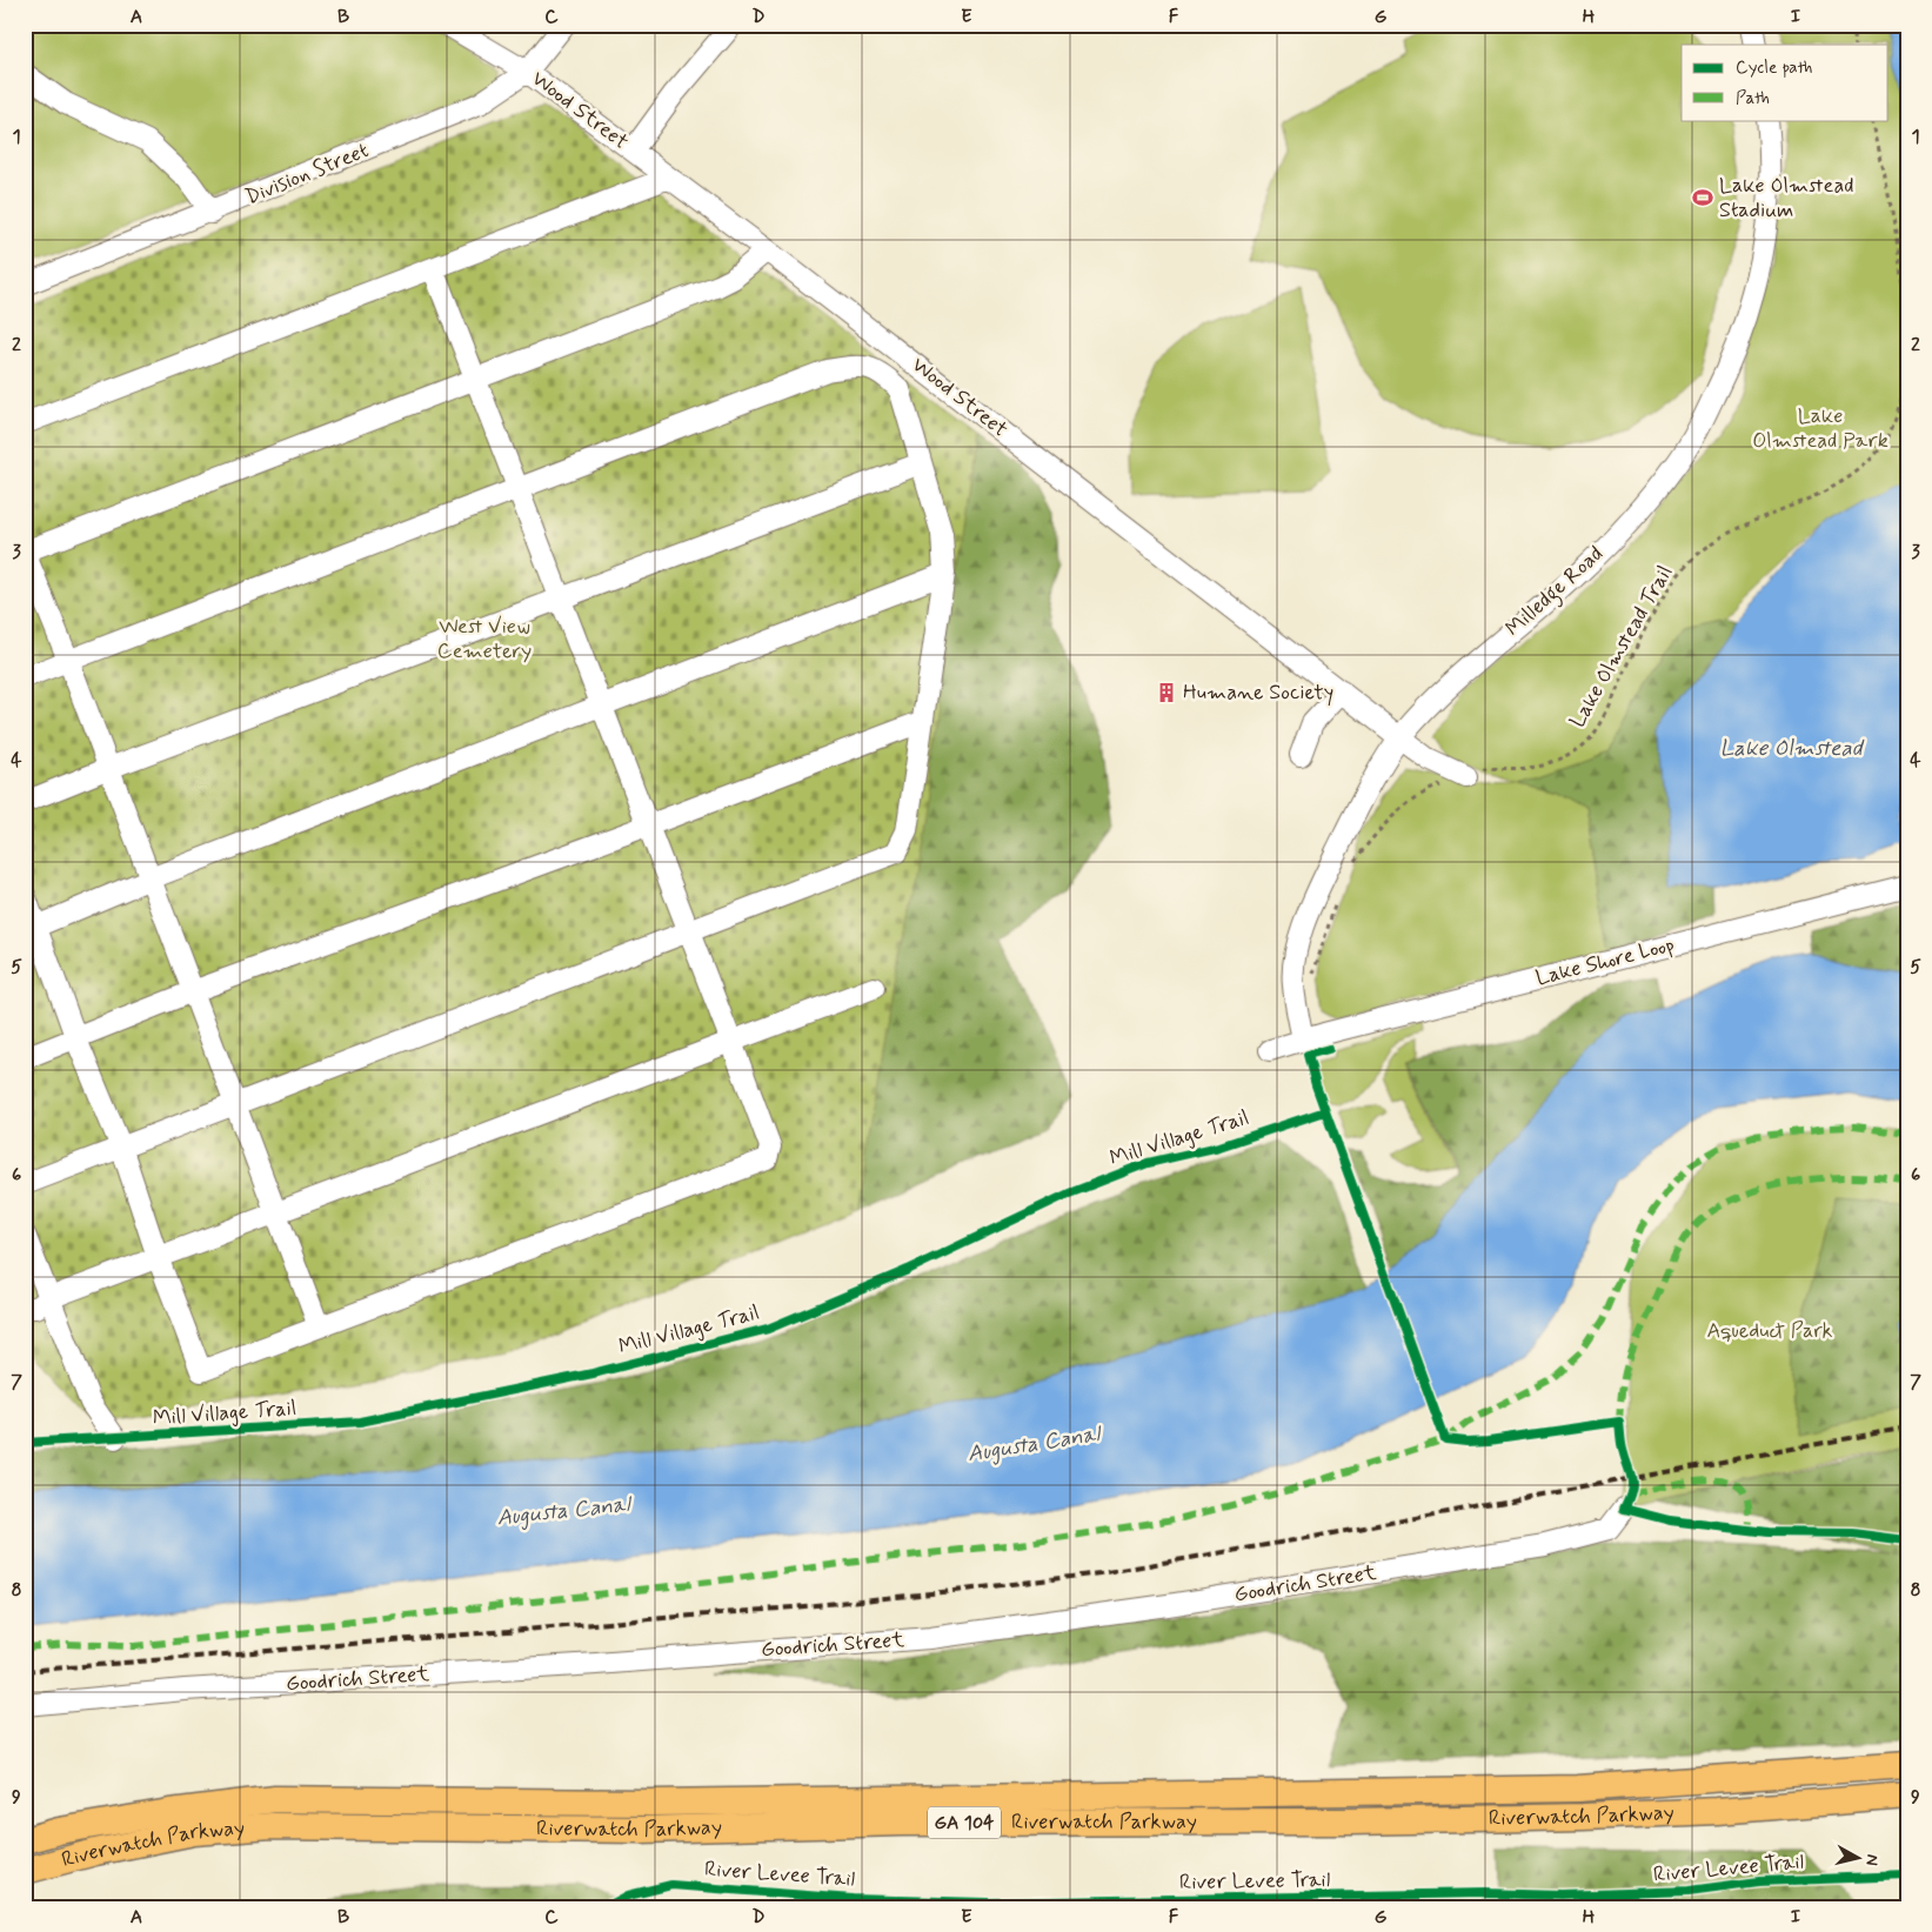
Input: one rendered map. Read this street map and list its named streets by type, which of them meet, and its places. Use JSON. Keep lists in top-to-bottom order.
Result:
{
  "streets": {
    "main road": ["Riverwatch Parkway", "GA 104"],
    "street": [
      "Wood Street",
      "Division Street",
      "Milledge Road",
      "Lake Shore Loop",
      "Goodrich Street"
    ],
    "path": ["Lake Olmstead Trail"],
    "cycle path": ["Mill Village Trail", "River Levee Trail"]
  },
  "crossings": [
    ["Wood Street", "Division Street"],
    ["Wood Street", "Milledge Road"],
    ["Wood Street", "Lake Olmstead Trail"],
    ["Milledge Road", "Lake Shore Loop"]
  ],
  "water": ["Lake Olmstead", "Augusta Canal"],
  "parks": ["Lake Olmstead Park", "West View Cemetery", "Aqueduct Park"],
  "places": {
    "sports": ["Lake Olmstead Stadium"],
    "building": ["Humane Society"]
  },
  "legend": ["Cycle path", "Path"],
  "north": "right",
  "grid": {
    "columns": [
      "A",
      "B",
      "C",
      "D",
      "E",
      "F",
      "G",
      "H",
      "I"
    ],
    "rows": [
      "1",
      "2",
      "3",
      "4",
      "5",
      "6",
      "7",
      "8",
      "9"
    ]
  }
}
